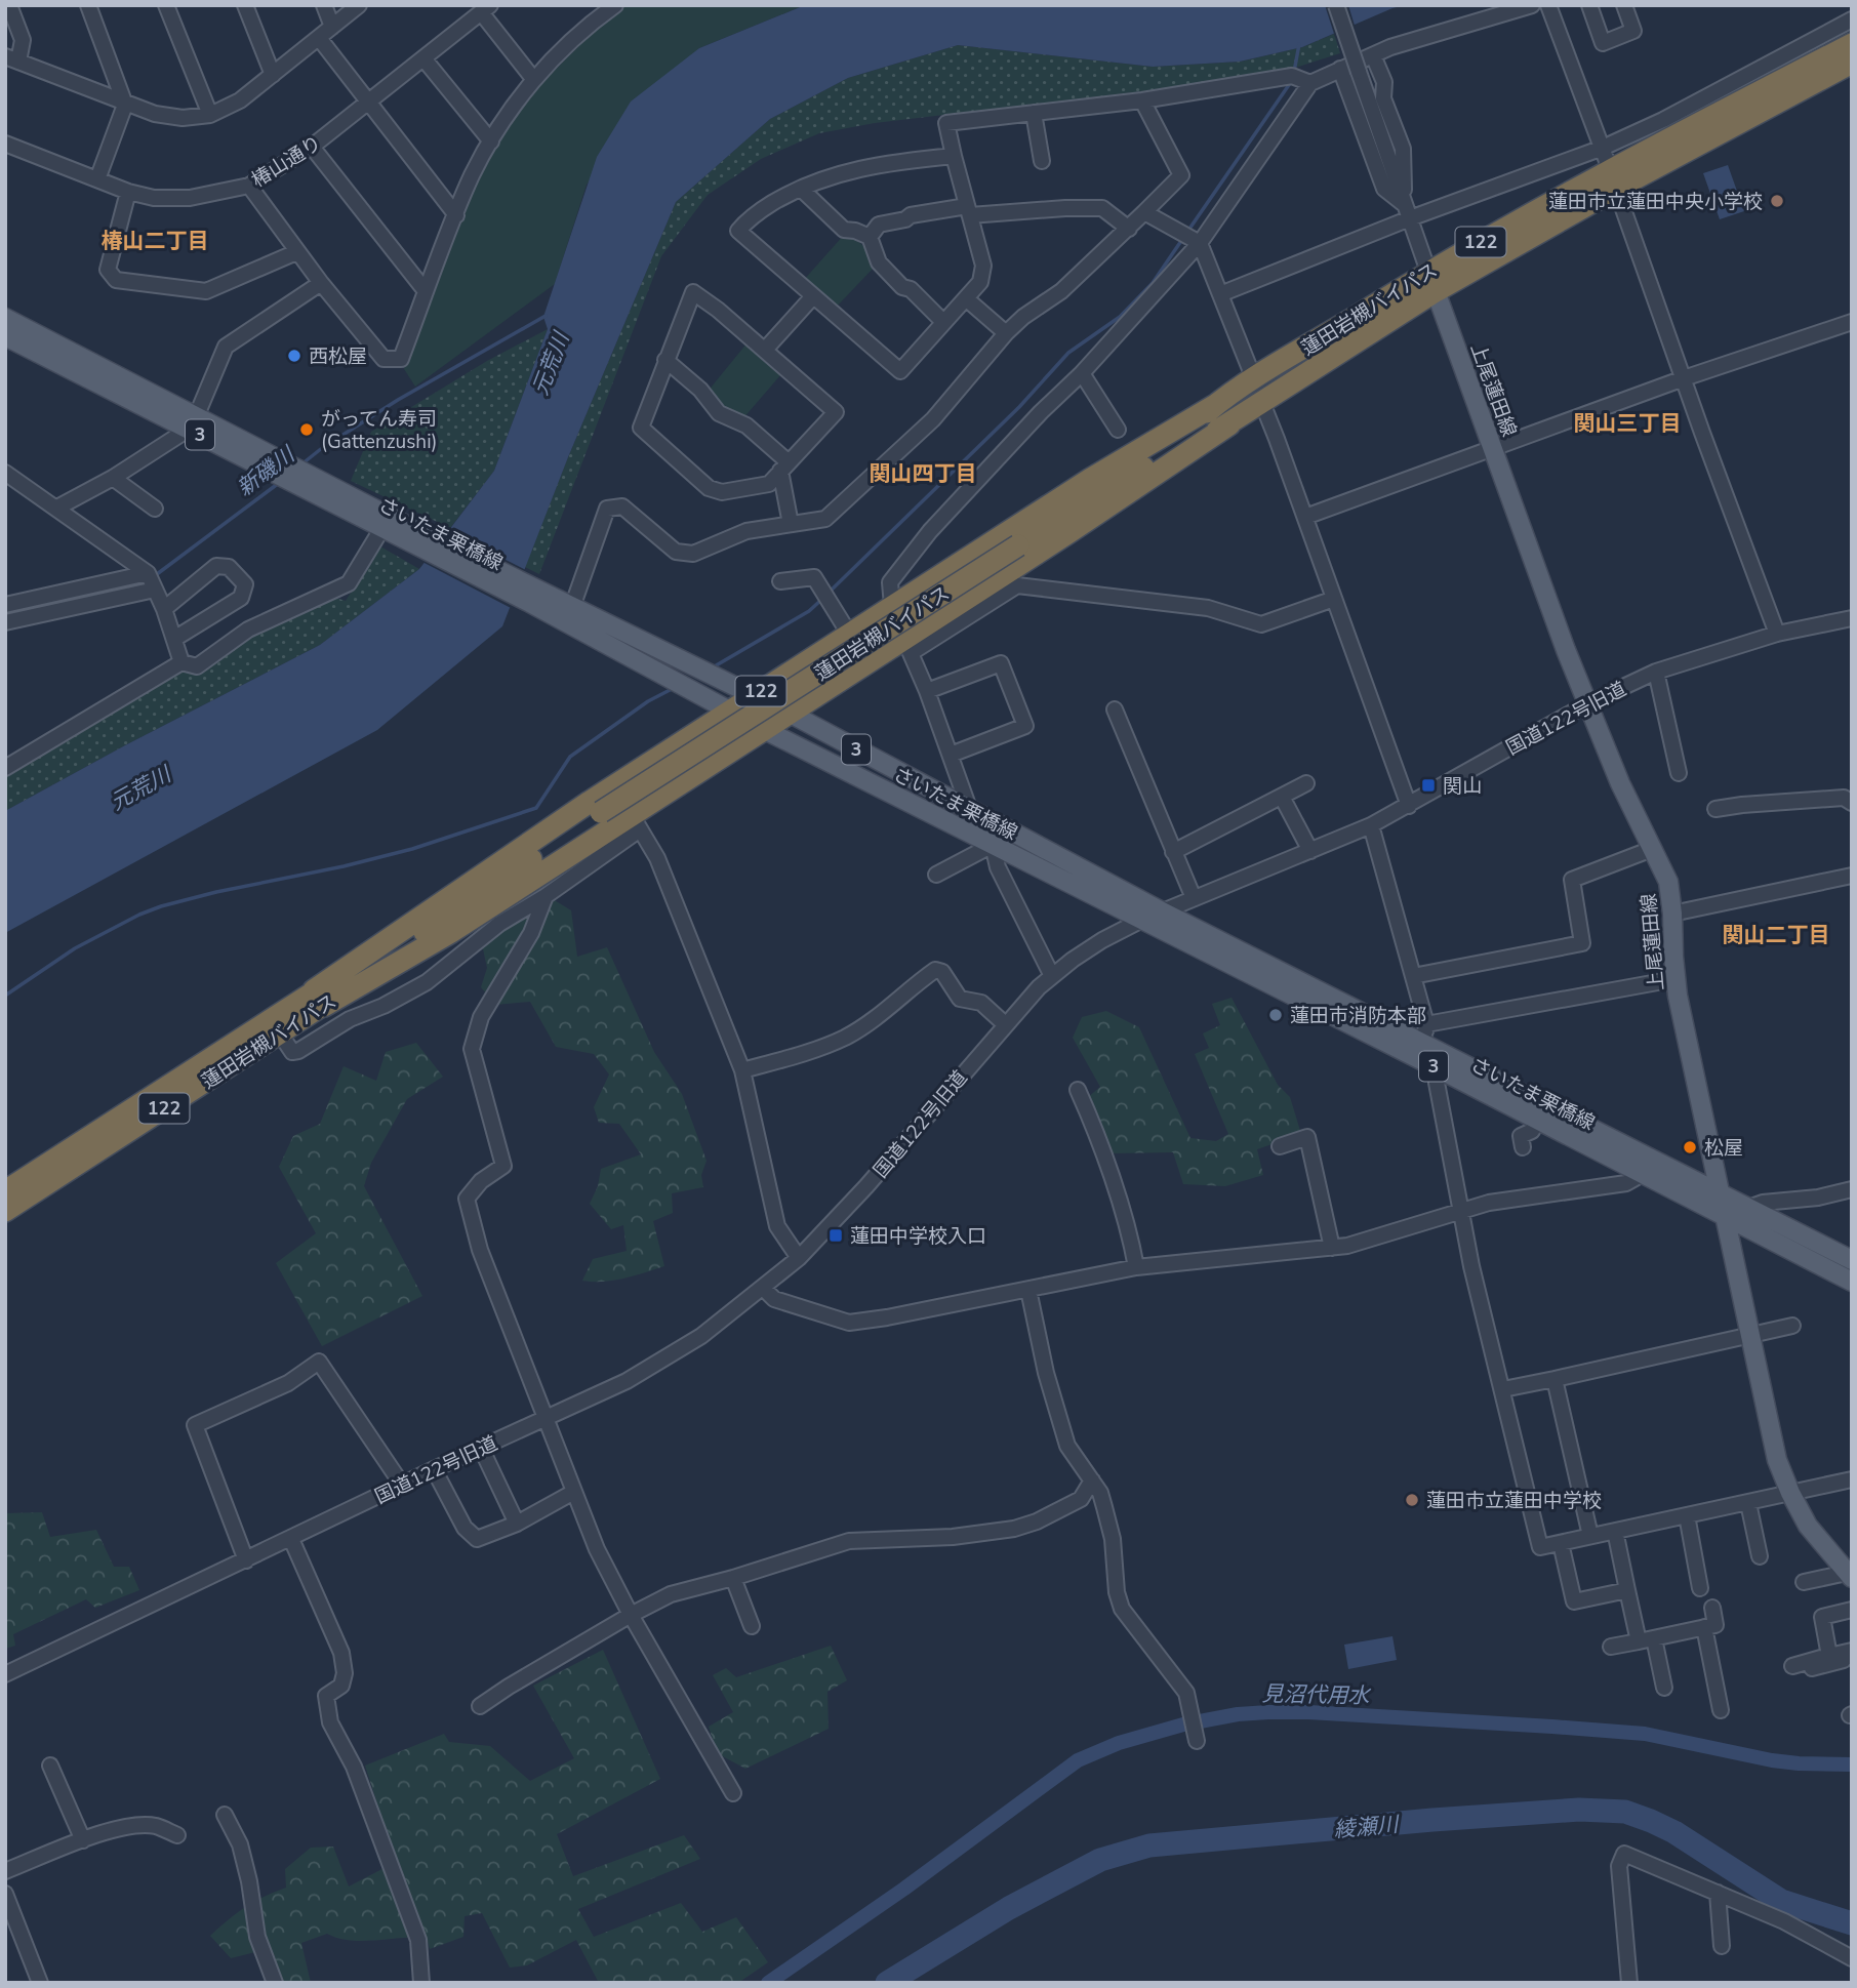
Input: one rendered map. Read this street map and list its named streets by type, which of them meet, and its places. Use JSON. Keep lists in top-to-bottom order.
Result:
{
  "streets": {
    "highway": ["122", "蓮田岩槻バイパス"],
    "main road": ["上尾蓮田線", "3", "さいたま栗橋線"],
    "street": ["椿山通り", "国道122号旧道"]
  },
  "crossings": [
    ["122", "蓮田岩槻バイパス"],
    ["122", "さいたま栗橋線"],
    ["蓮田岩槻バイパス", "上尾蓮田線"],
    ["上尾蓮田線", "さいたま栗橋線"],
    ["上尾蓮田線", "国道122号旧道"],
    ["さいたま栗橋線", "国道122号旧道"]
  ],
  "districts": [
    "椿山二丁目",
    "関山三丁目",
    "関山四丁目",
    "関山二丁目"
  ],
  "water": [
    "元荒川",
    "新磯川",
    "見沼代用水",
    "綾瀬川"
  ],
  "places": {
    "other": [
      "蓮田市立蓮田中央小学校",
      "西松屋",
      "がってん寿司 (Gattenzushi)",
      "蓮田市消防本部",
      "松屋",
      "蓮田市立蓮田中学校"
    ],
    "transit": ["関山", "蓮田中学校入口"]
  }
}
